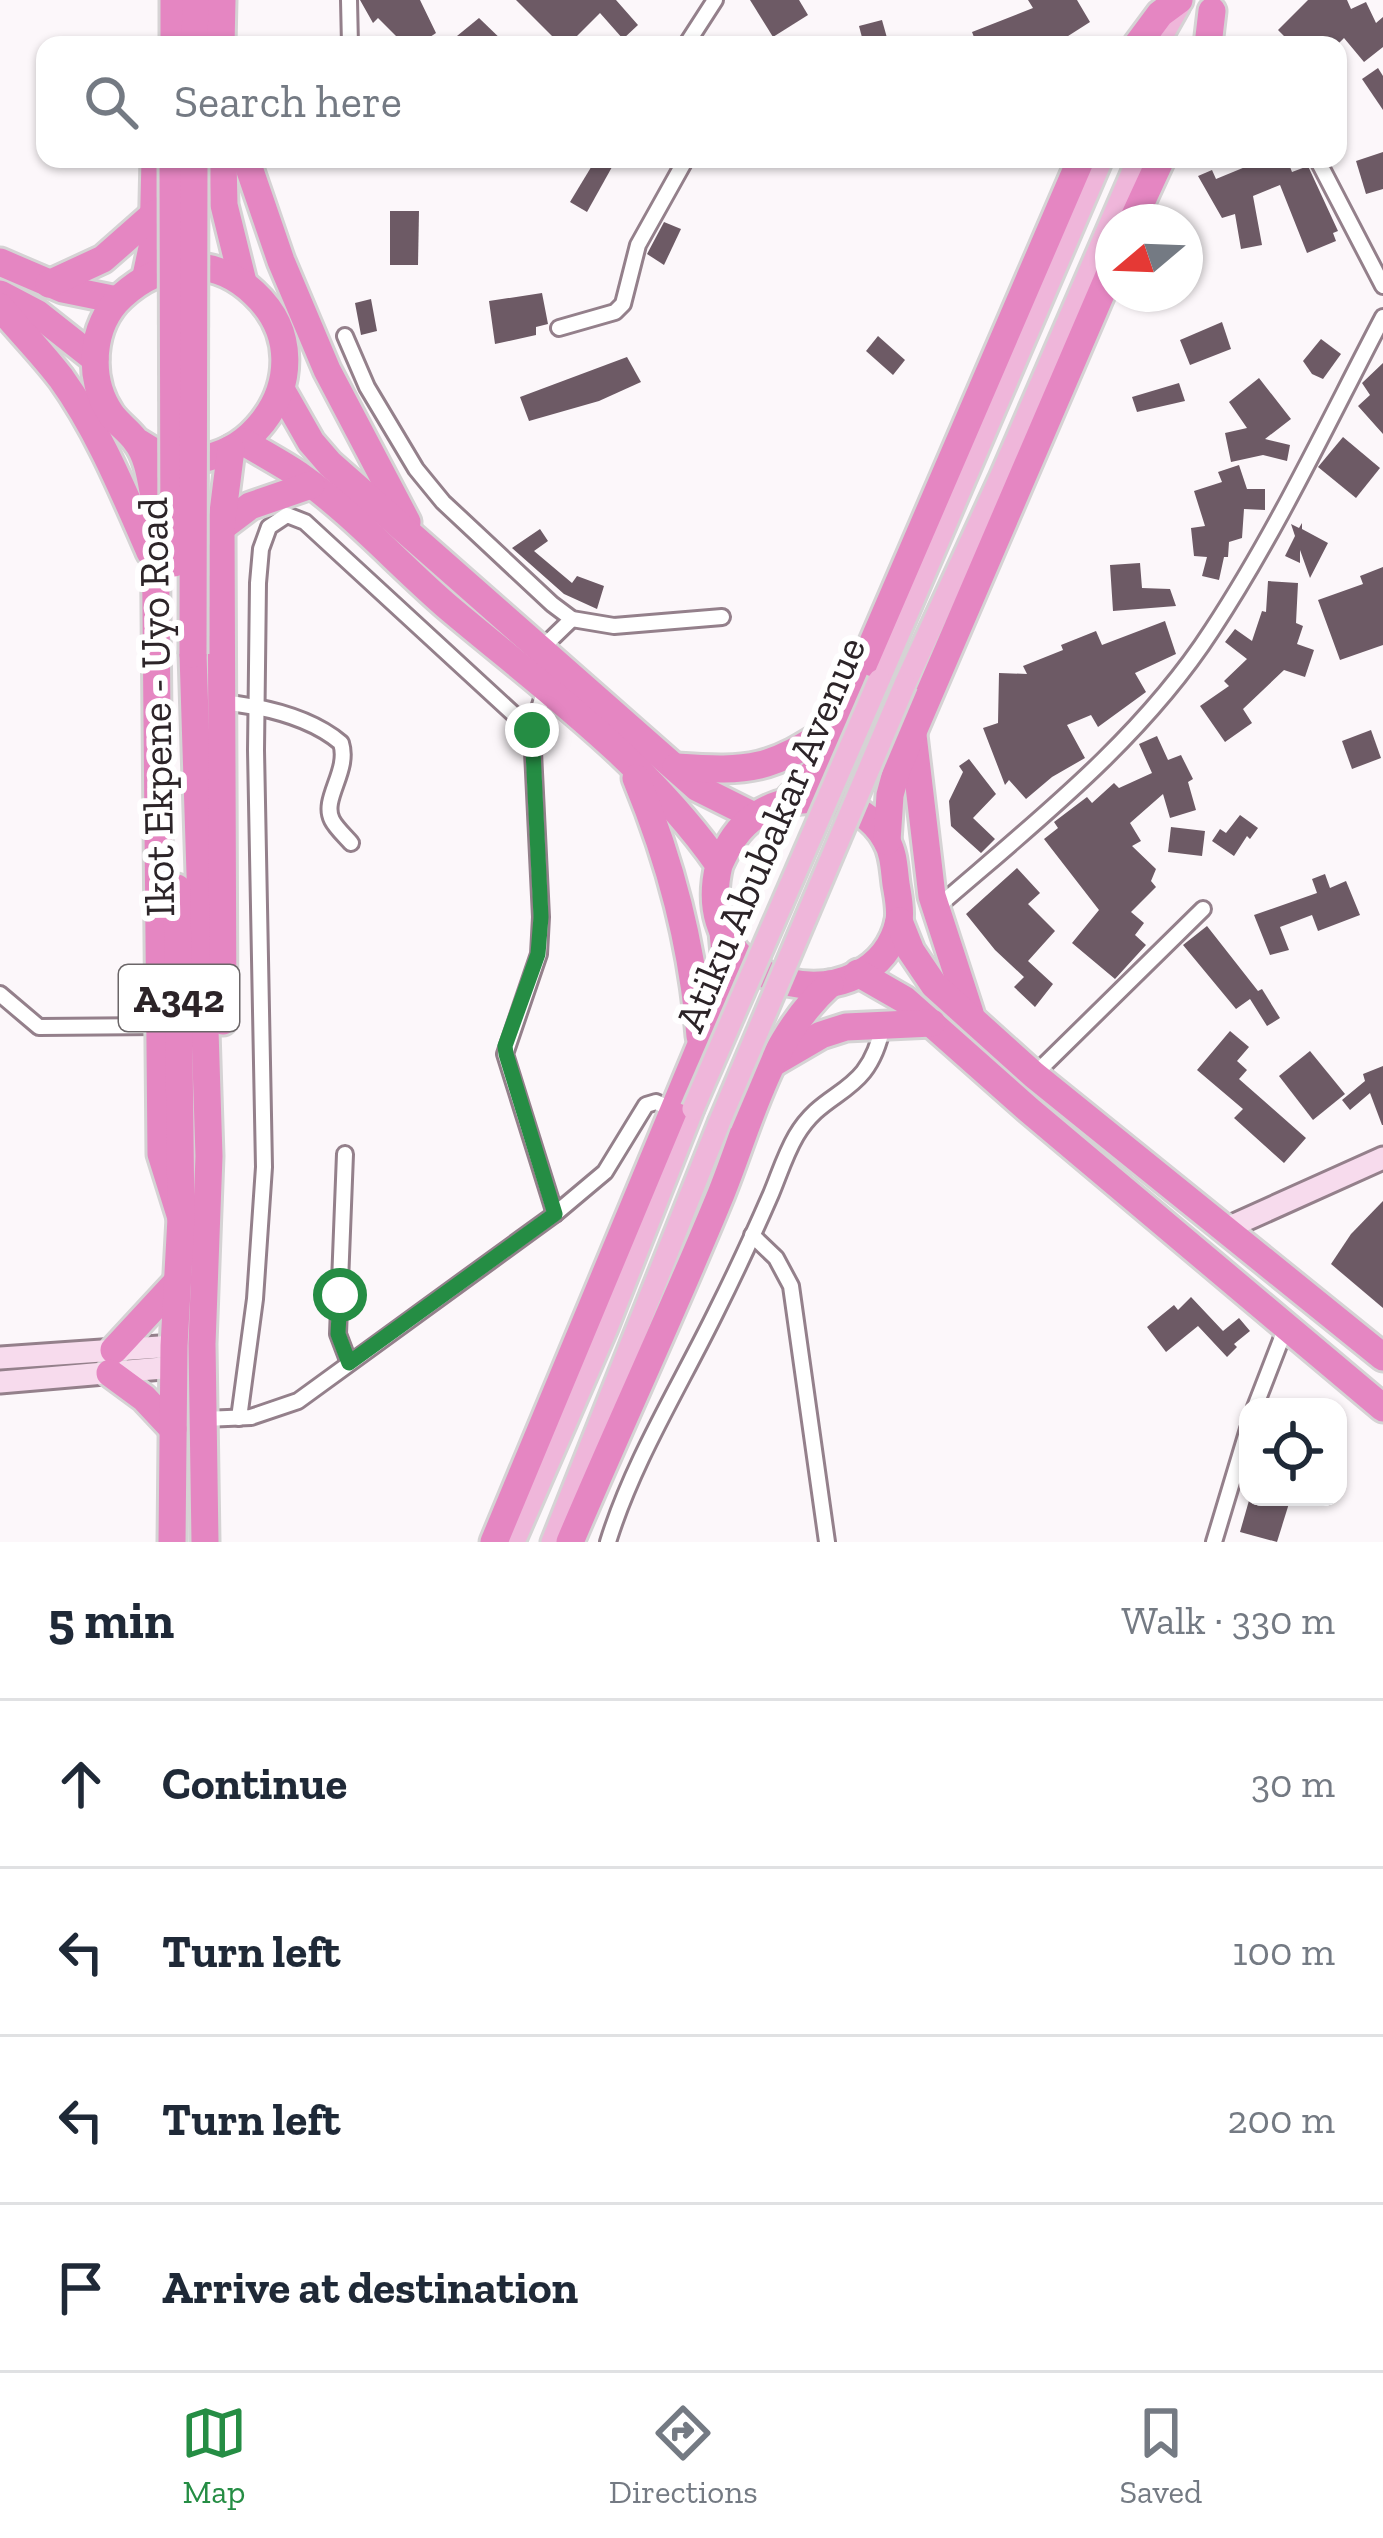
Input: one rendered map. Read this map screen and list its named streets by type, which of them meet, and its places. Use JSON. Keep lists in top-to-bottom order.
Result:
{
  "streets": {
    "highway": ["Ikot Ekpene - Uyo Road", "A342"],
    "main road": ["Atiku Abubakar Avenue"]
  },
  "north": "left",
  "page": {
    "search": "Search here",
    "heading": ["5 min", "Walk · 330 m"],
    "list": [
      ["Continue", "30 m"],
      ["Turn left", "100 m"],
      ["Turn left", "200 m"],
      "Arrive at destination"
    ],
    "nav": ["Map", "Directions", "Saved"]
  }
}
